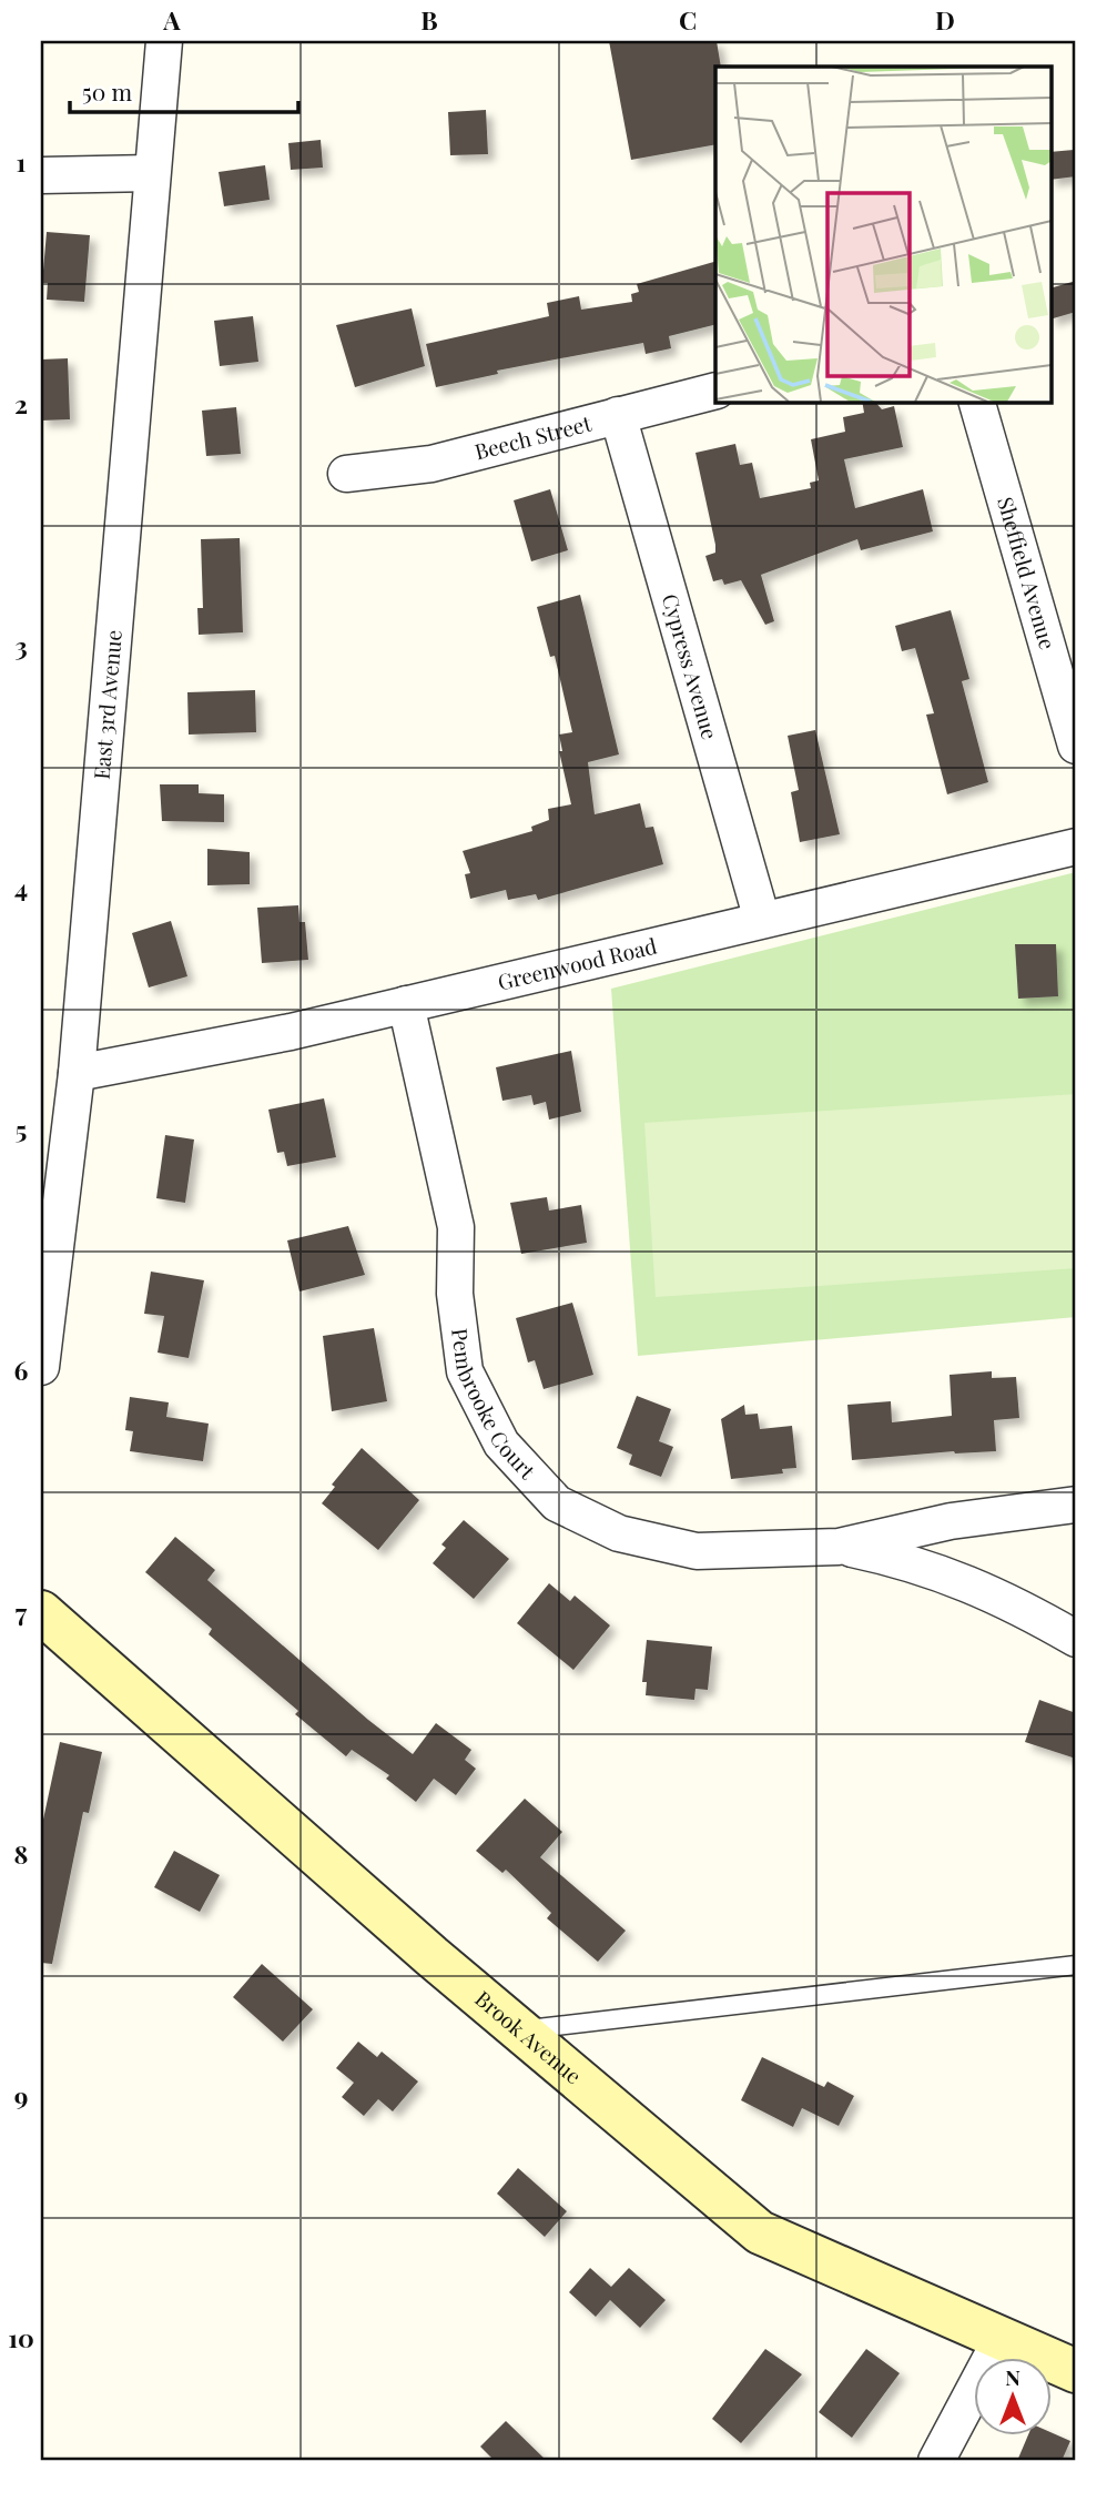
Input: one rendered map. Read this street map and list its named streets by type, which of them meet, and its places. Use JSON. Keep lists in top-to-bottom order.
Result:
{
  "streets": {
    "street": [
      "Beech Street",
      "Sheffield Avenue",
      "Cypress Avenue",
      "East 3rd Avenue",
      "Greenwood Road",
      "Pembrooke Court",
      "Brook Avenue"
    ]
  },
  "crossings": [
    ["Beech Street", "Cypress Avenue"],
    ["Cypress Avenue", "Greenwood Road"],
    ["East 3rd Avenue", "Greenwood Road"],
    ["Greenwood Road", "Pembrooke Court"]
  ],
  "scale_bar": "50 m",
  "north": "top",
  "grid": {
    "columns": [
      "A",
      "B",
      "C",
      "D"
    ],
    "rows": [
      "1",
      "2",
      "3",
      "4",
      "5",
      "6",
      "7",
      "8",
      "9",
      "10"
    ]
  }
}
